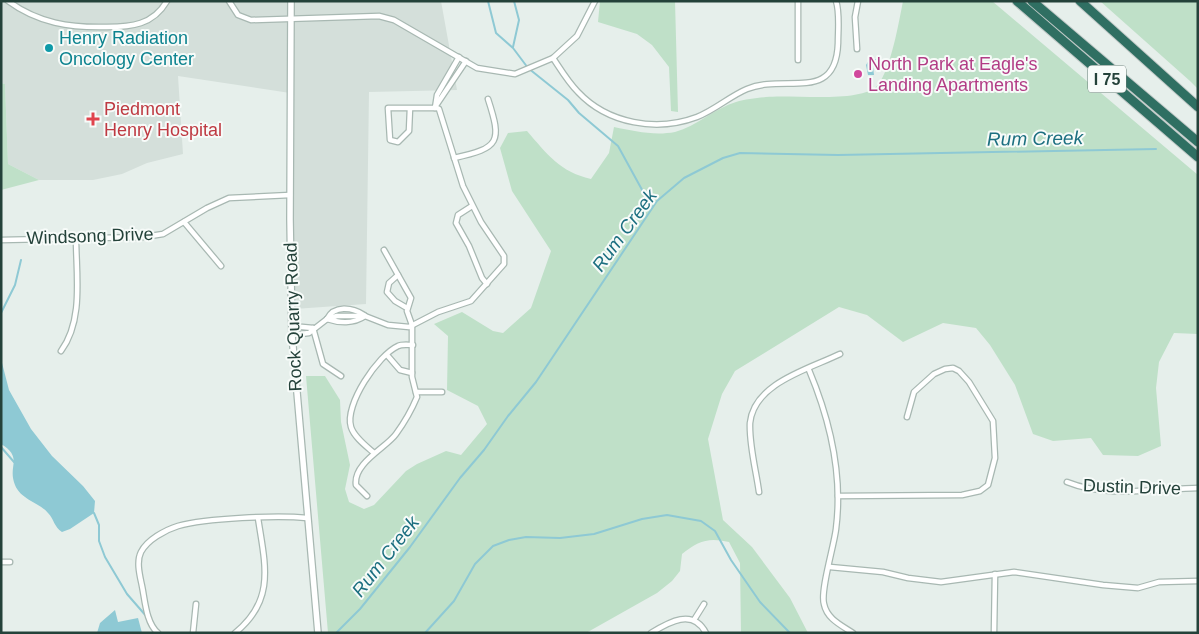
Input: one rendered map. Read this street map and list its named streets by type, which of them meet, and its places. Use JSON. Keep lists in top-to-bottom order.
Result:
{
  "streets": {
    "highway": ["I 75"],
    "street": ["Windsong Drive", "Rock Quarry Road", "Dustin Drive"]
  },
  "crossings": [
    ["Windsong Drive", "Rock Quarry Road"]
  ],
  "water": ["Rum Creek"],
  "places": {
    "other": ["Henry Radiation Oncology Center", "North Park at Eagle's Landing Apartments"],
    "health": ["Piedmont Henry Hospital"]
  }
}
